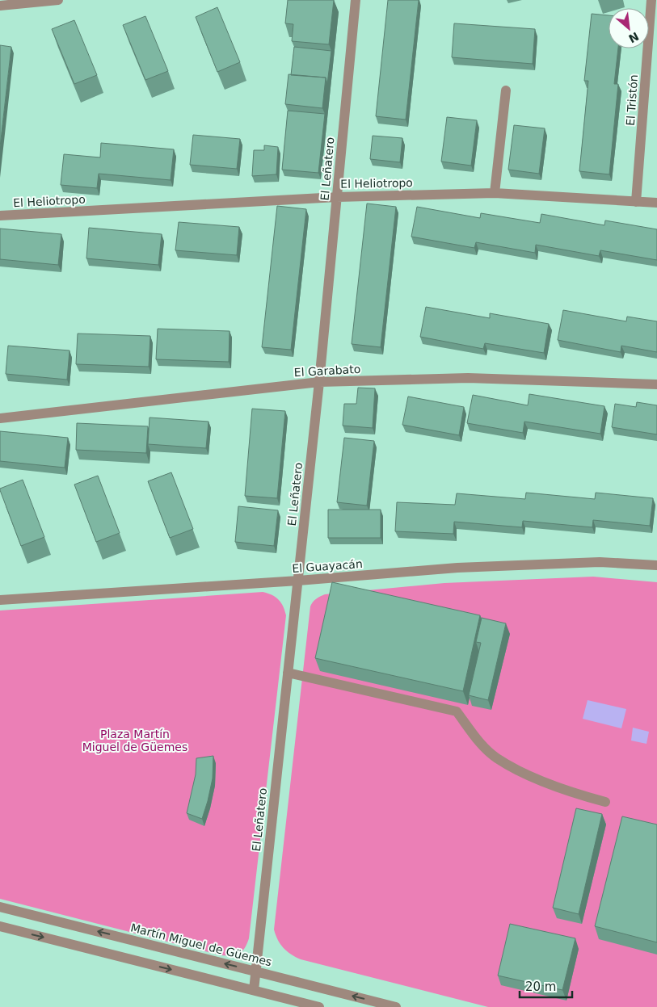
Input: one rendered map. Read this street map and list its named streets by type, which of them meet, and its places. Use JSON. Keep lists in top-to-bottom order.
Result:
{
  "streets": {
    "street": [
      "El Tristón",
      "El Leñatero",
      "El Heliotropo",
      "El Garabato",
      "El Guayacán",
      "Martín Miguel de Güemes"
    ]
  },
  "crossings": [
    ["El Tristón", "El Heliotropo"],
    ["El Leñatero", "El Heliotropo"],
    ["El Leñatero", "El Garabato"],
    ["El Leñatero", "El Guayacán"],
    ["El Leñatero", "Martín Miguel de Güemes"]
  ],
  "parks": ["Plaza Martín Miguel de Güemes"],
  "scale_bar": "20 m",
  "north": "bottom right"
}
